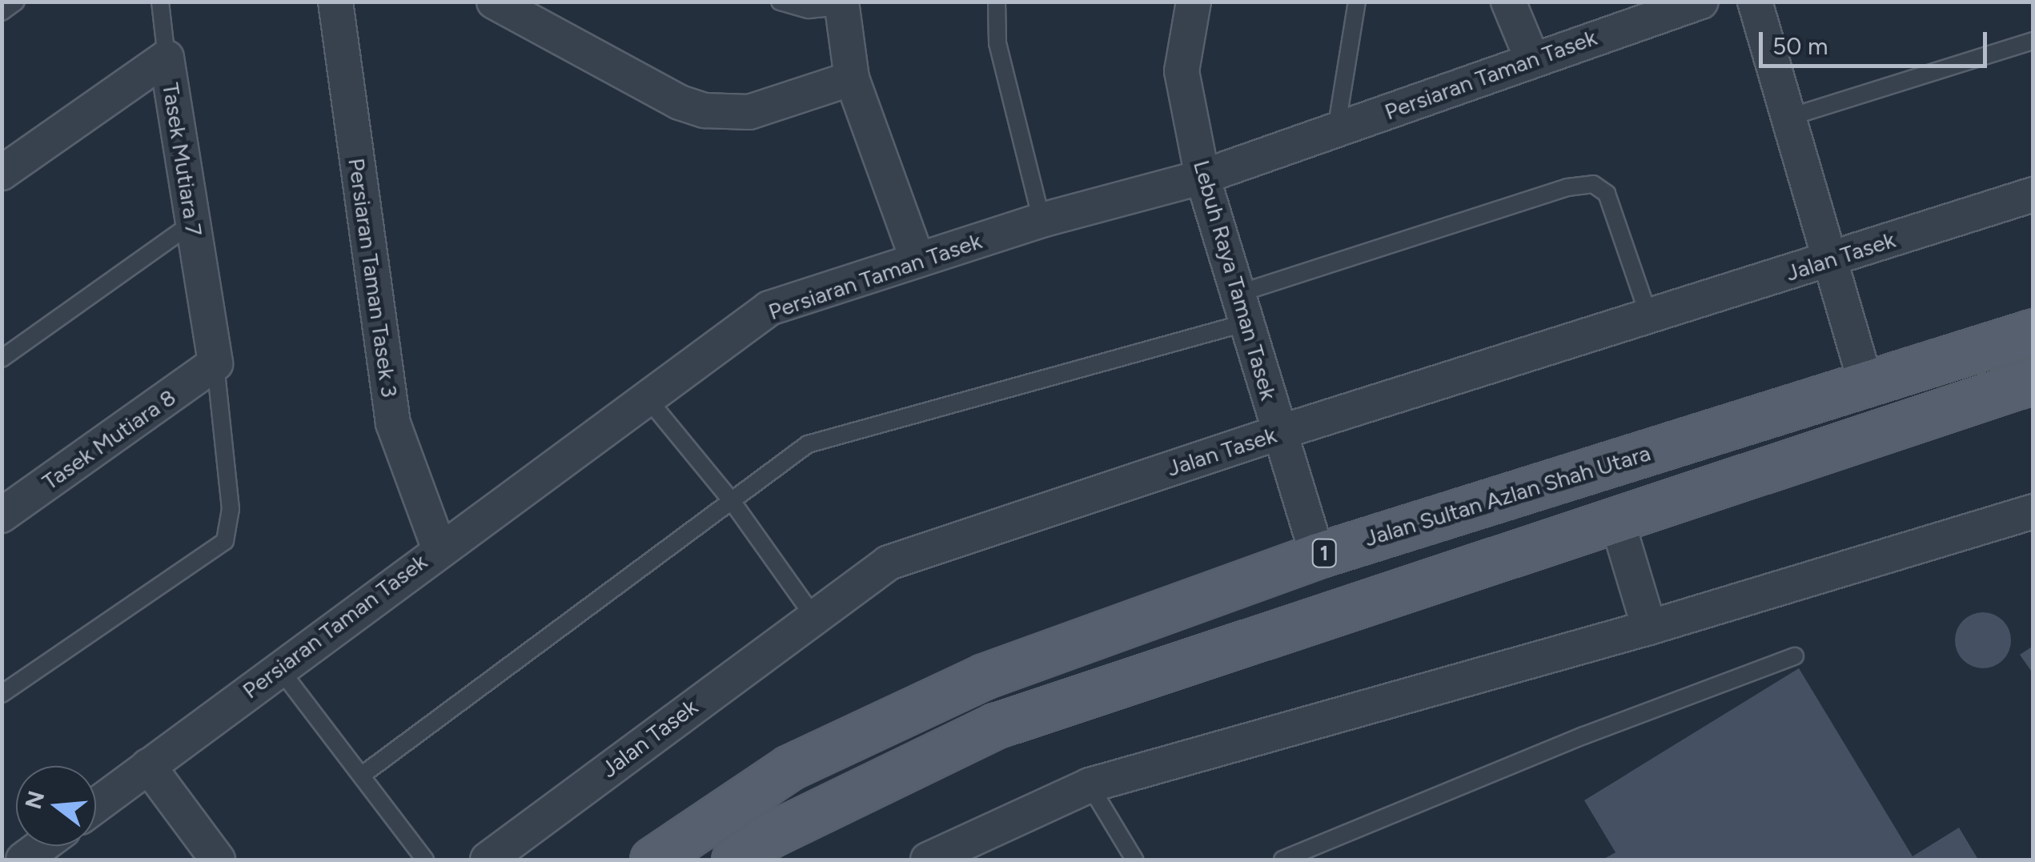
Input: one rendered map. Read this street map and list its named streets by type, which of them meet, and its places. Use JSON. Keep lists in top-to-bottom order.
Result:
{
  "streets": {
    "main road": ["Jalan Sultan Azlan Shah Utara", "1"],
    "street": [
      "Persiaran Taman Tasek",
      "Tasek Mutiara 7",
      "Jalan Tasek",
      "Persiaran Taman Tasek 3",
      "Lebuh Raya Taman Tasek",
      "Tasek Mutiara 8"
    ]
  },
  "crossings": [
    ["Persiaran Taman Tasek", "Persiaran Taman Tasek 3"],
    ["Persiaran Taman Tasek", "Lebuh Raya Taman Tasek"],
    ["Tasek Mutiara 7", "Tasek Mutiara 8"],
    ["Jalan Tasek", "Lebuh Raya Taman Tasek"],
    ["Lebuh Raya Taman Tasek", "Jalan Sultan Azlan Shah Utara"]
  ],
  "scale_bar": "50 m",
  "north": "left"
}
